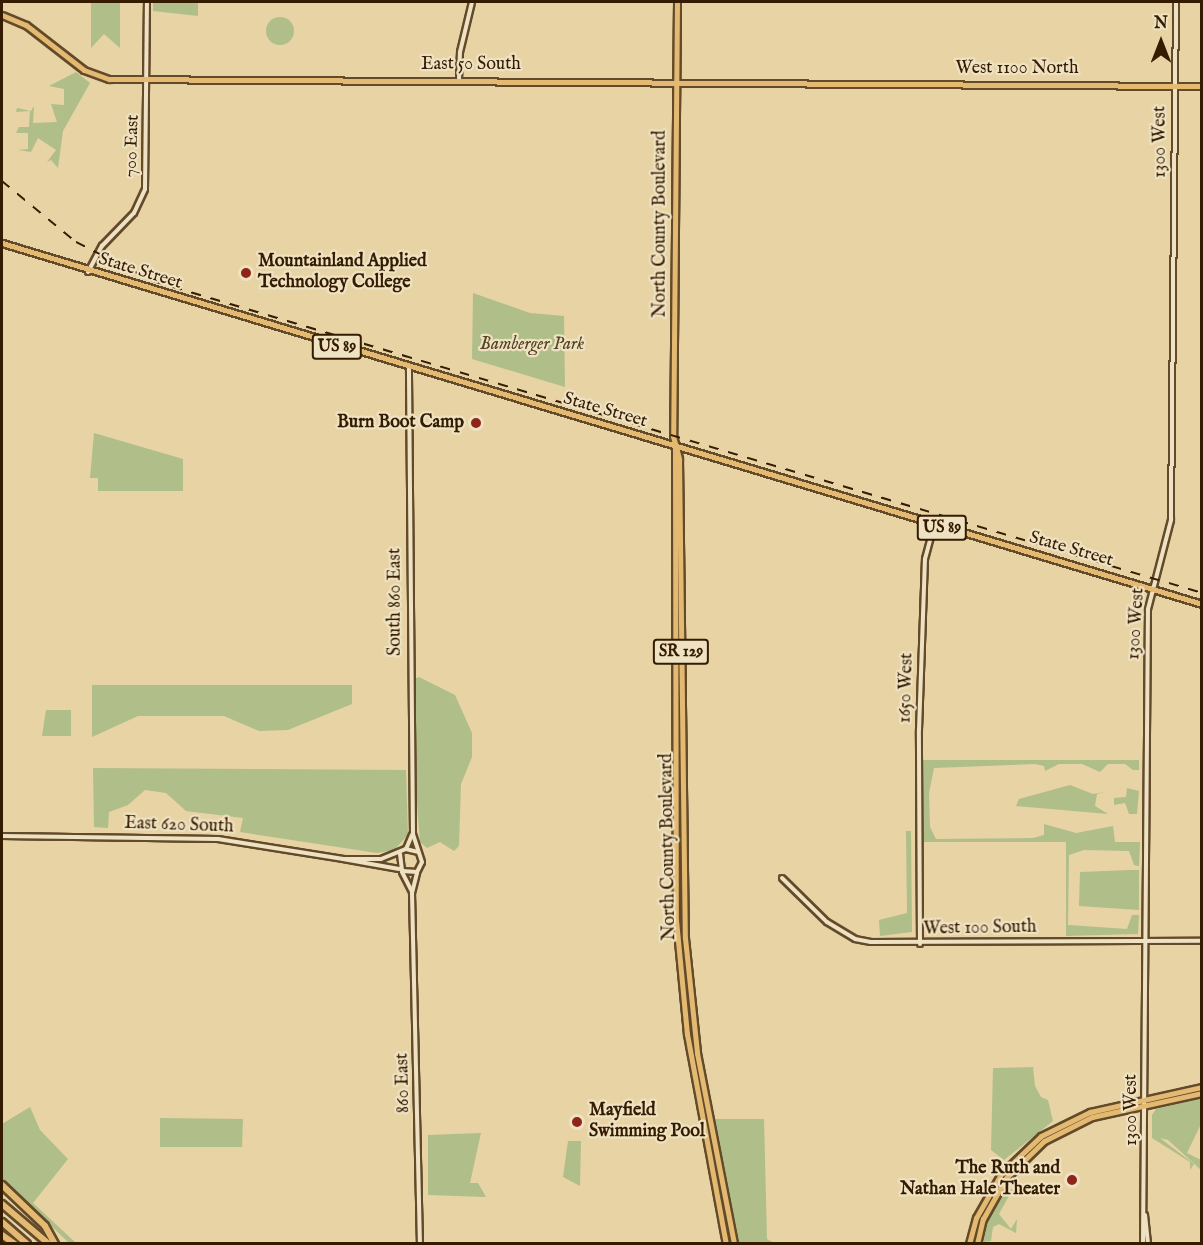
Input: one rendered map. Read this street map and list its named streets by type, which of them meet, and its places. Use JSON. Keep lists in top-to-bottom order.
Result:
{
  "streets": {
    "main road": [
      "East 50 South",
      "West 1100 North",
      "North County Boulevard",
      "State Street",
      "US 89",
      "SR 129"
    ],
    "street": [
      "1300 West",
      "700 East",
      "South 860 East",
      "1650 West",
      "East 620 South",
      "West 100 South",
      "860 East"
    ]
  },
  "crossings": [
    ["East 50 South", "West 1100 North"],
    ["East 50 South", "700 East"],
    ["East 50 South", "North County Boulevard"],
    ["West 1100 North", "1300 West"],
    ["1300 West", "State Street"],
    ["1300 West", "West 100 South"],
    ["700 East", "State Street"],
    ["North County Boulevard", "State Street"],
    ["State Street", "South 860 East"],
    ["State Street", "1650 West"],
    ["South 860 East", "East 620 South"],
    ["1650 West", "West 100 South"]
  ],
  "parks": ["Bamberger Park"],
  "places": [
    "Mountainland Applied Technology College",
    "Burn Boot Camp",
    "Mayfield Swimming Pool",
    "The Ruth and Nathan Hale Theater"
  ],
  "north": "top"
}
